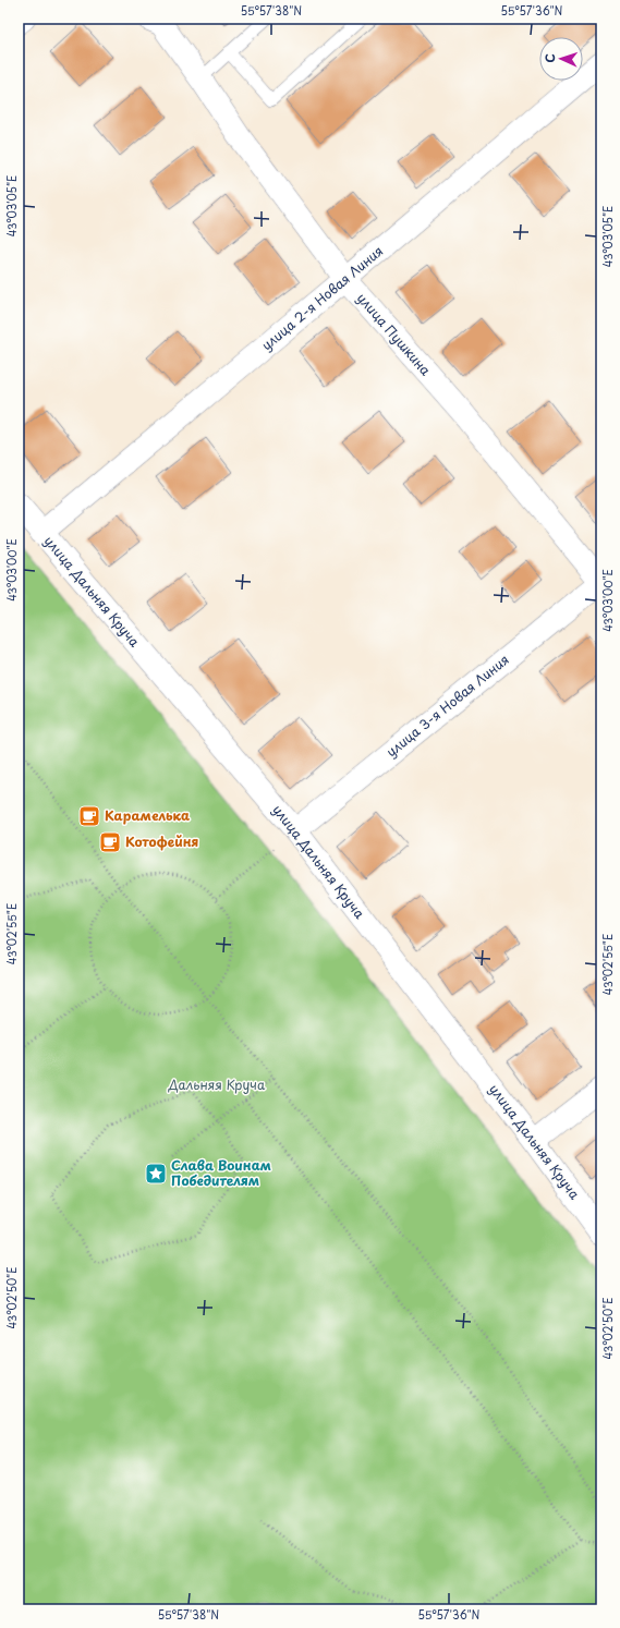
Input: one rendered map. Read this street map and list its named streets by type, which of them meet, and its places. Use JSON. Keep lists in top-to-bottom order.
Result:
{
  "streets": {
    "street": [
      "улица 2-я Новая Линия",
      "улица Пушкина",
      "улица Дальняя Круча",
      "улица 3-я Новая Линия"
    ]
  },
  "crossings": [
    ["улица 2-я Новая Линия", "улица Пушкина"],
    ["улица 2-я Новая Линия", "улица Дальняя Круча"],
    ["улица Пушкина", "улица 3-я Новая Линия"],
    ["улица Дальняя Круча", "улица 3-я Новая Линия"]
  ],
  "parks": ["Дальняя Круча"],
  "places": {
    "cafe": ["Карамелька", "Котофейня"],
    "place": ["Слава Воинам Победителям"]
  },
  "north": "left",
  "coordinates": [
    "55°57'38\"N",
    "55°57'36\"N",
    "43°03'05\"E",
    "43°03'00\"E",
    "43°02'55\"E",
    "43°02'50\"E"
  ]
}
